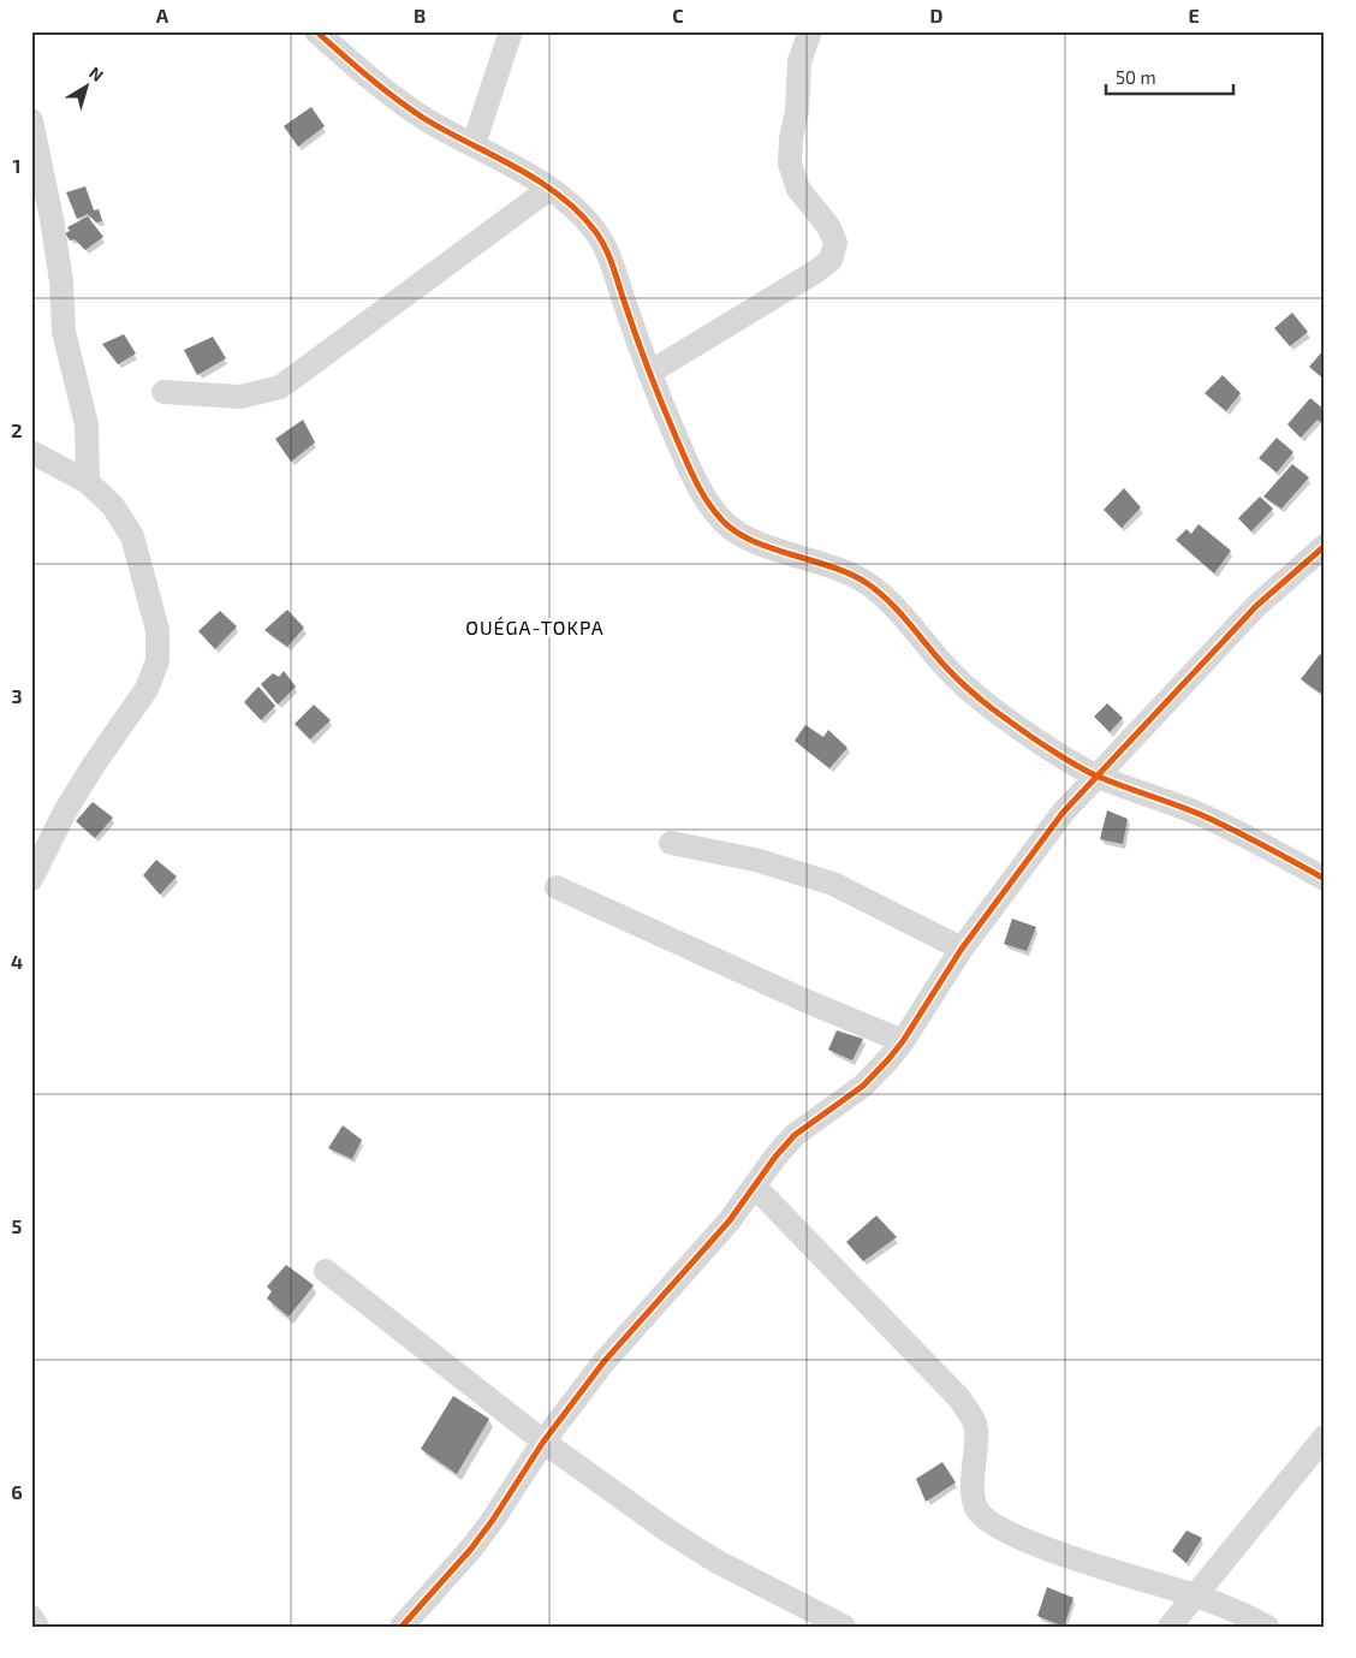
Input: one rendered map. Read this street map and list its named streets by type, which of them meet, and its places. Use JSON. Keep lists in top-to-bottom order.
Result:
{
  "districts": ["OUÉGA-TOKPA"],
  "scale_bar": "50 m",
  "north": "top right",
  "grid": {
    "columns": [
      "A",
      "B",
      "C",
      "D",
      "E"
    ],
    "rows": [
      "1",
      "2",
      "3",
      "4",
      "5",
      "6"
    ]
  }
}
